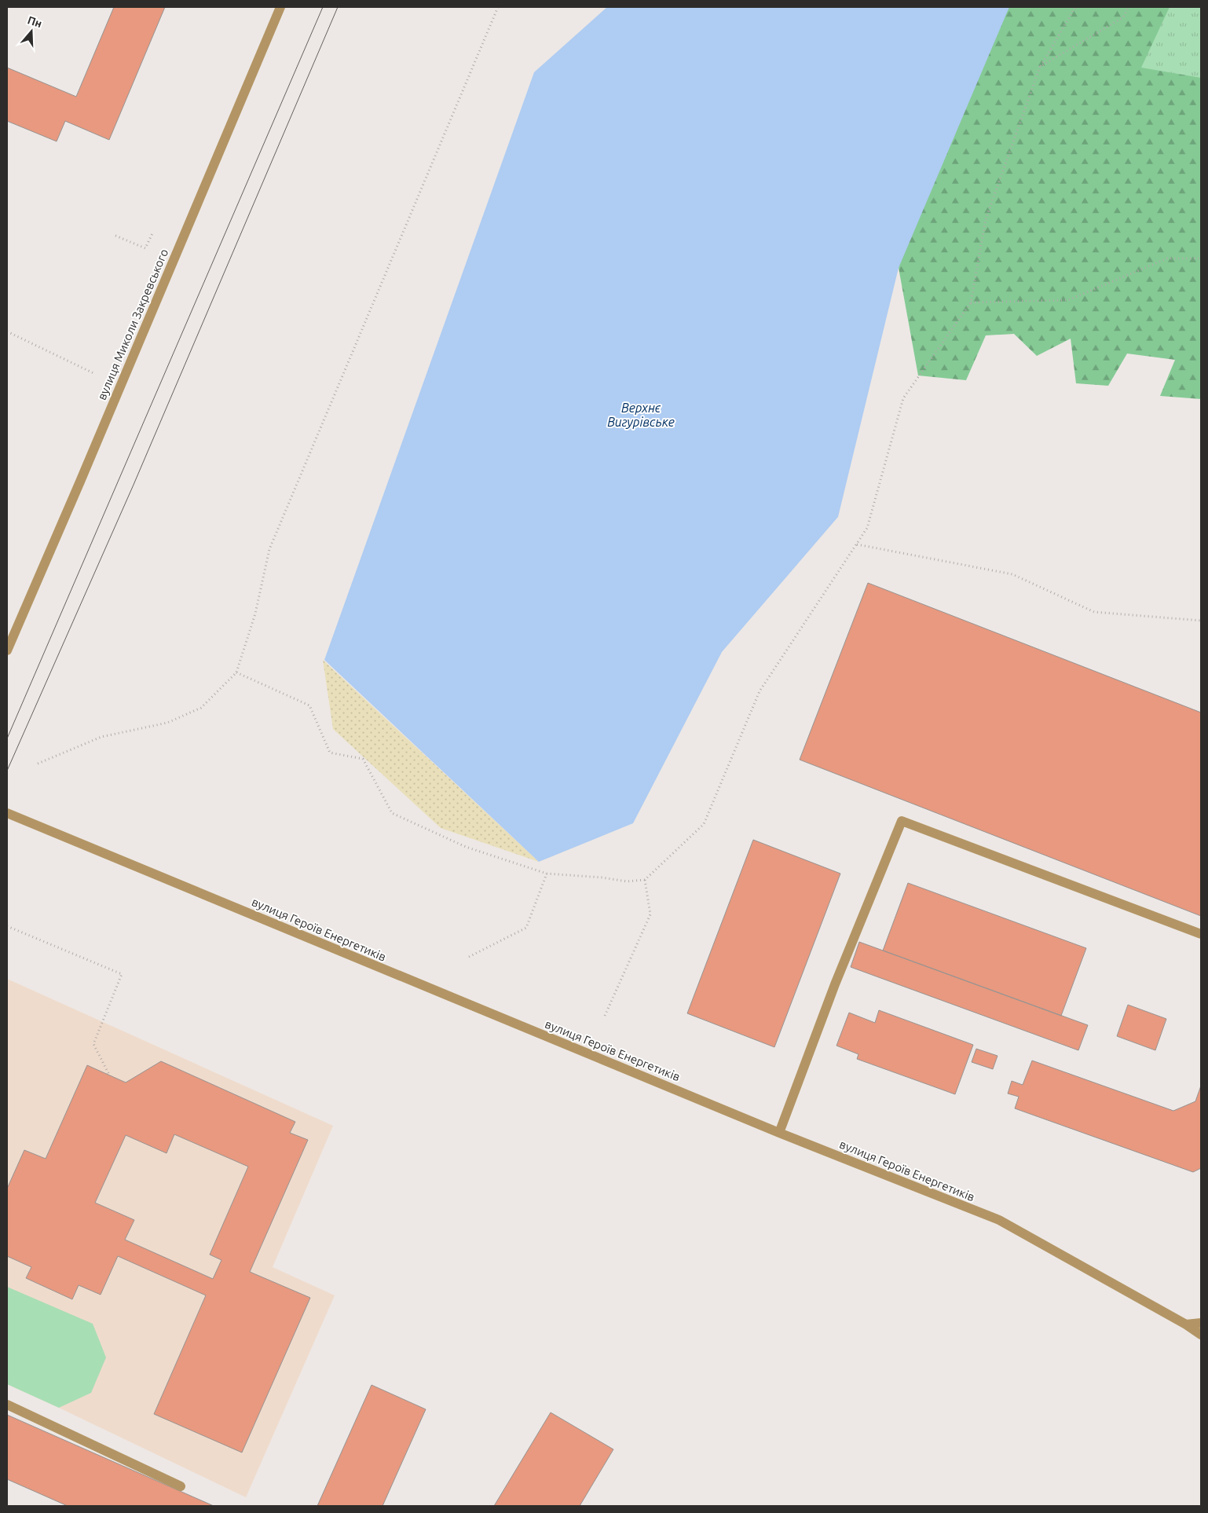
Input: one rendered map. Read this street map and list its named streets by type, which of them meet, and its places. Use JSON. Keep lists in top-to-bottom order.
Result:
{
  "streets": {
    "street": ["вулиця Миколи Закревського", "вулиця Героїв Енергетиків"]
  },
  "water": ["Верхнє Вигурівське"],
  "north": "top"
}
